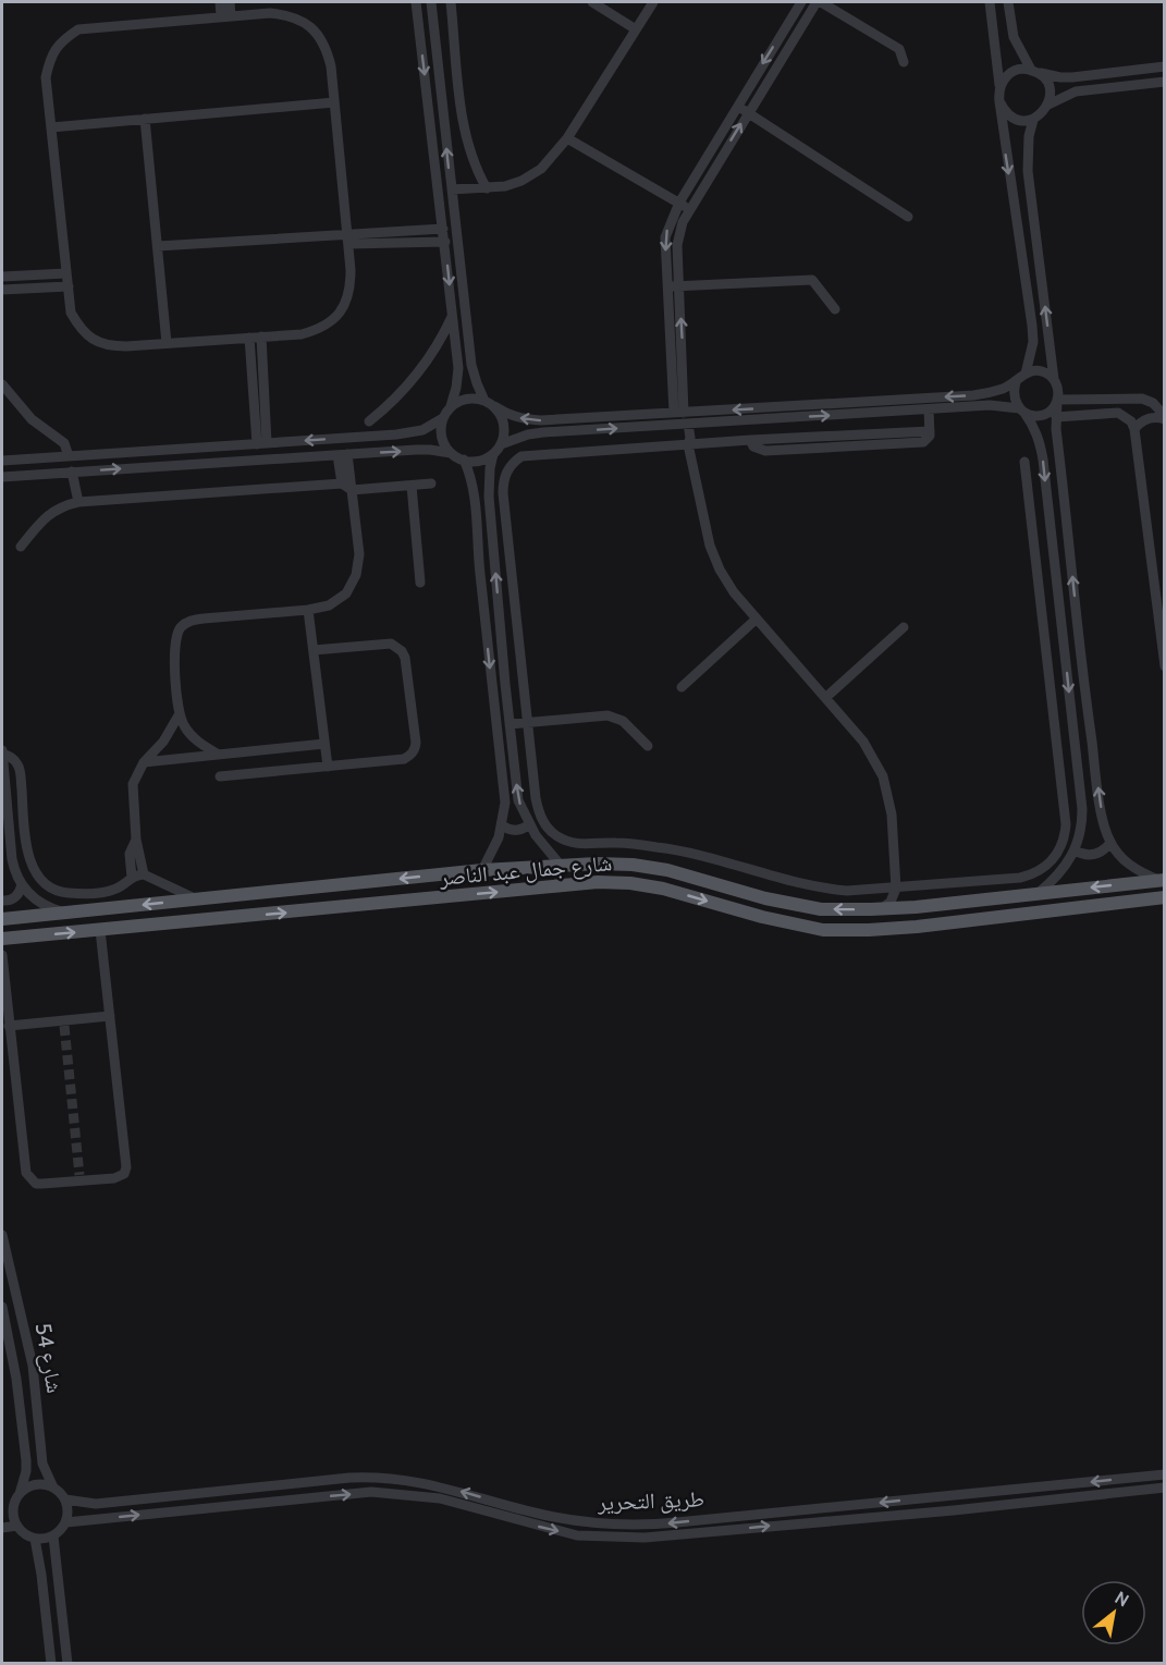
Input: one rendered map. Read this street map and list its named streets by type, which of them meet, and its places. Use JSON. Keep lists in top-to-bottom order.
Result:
{
  "streets": {
    "main road": ["شارع جمال عبد الناصر"],
    "street": ["شارع 54", "طريق التحرير"]
  },
  "crossings": [
    ["شارع 54", "طريق التحرير"]
  ],
  "north": "top right"
}
